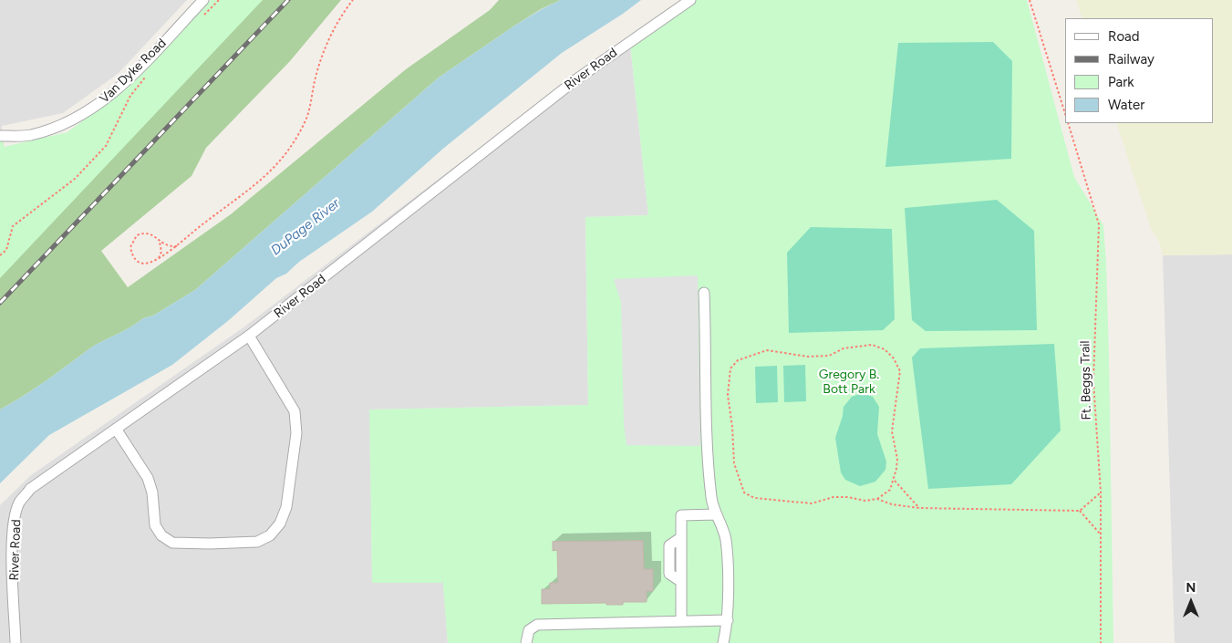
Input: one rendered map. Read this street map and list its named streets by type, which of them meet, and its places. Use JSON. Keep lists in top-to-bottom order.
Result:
{
  "streets": {
    "street": ["River Road", "Van Dyke Road"],
    "path": ["Ft. Beggs Trail"]
  },
  "water": ["DuPage River"],
  "parks": ["Gregory B. Bott Park"],
  "legend": [
    "Road",
    "Railway",
    "Park",
    "Water"
  ],
  "north": "top"
}
